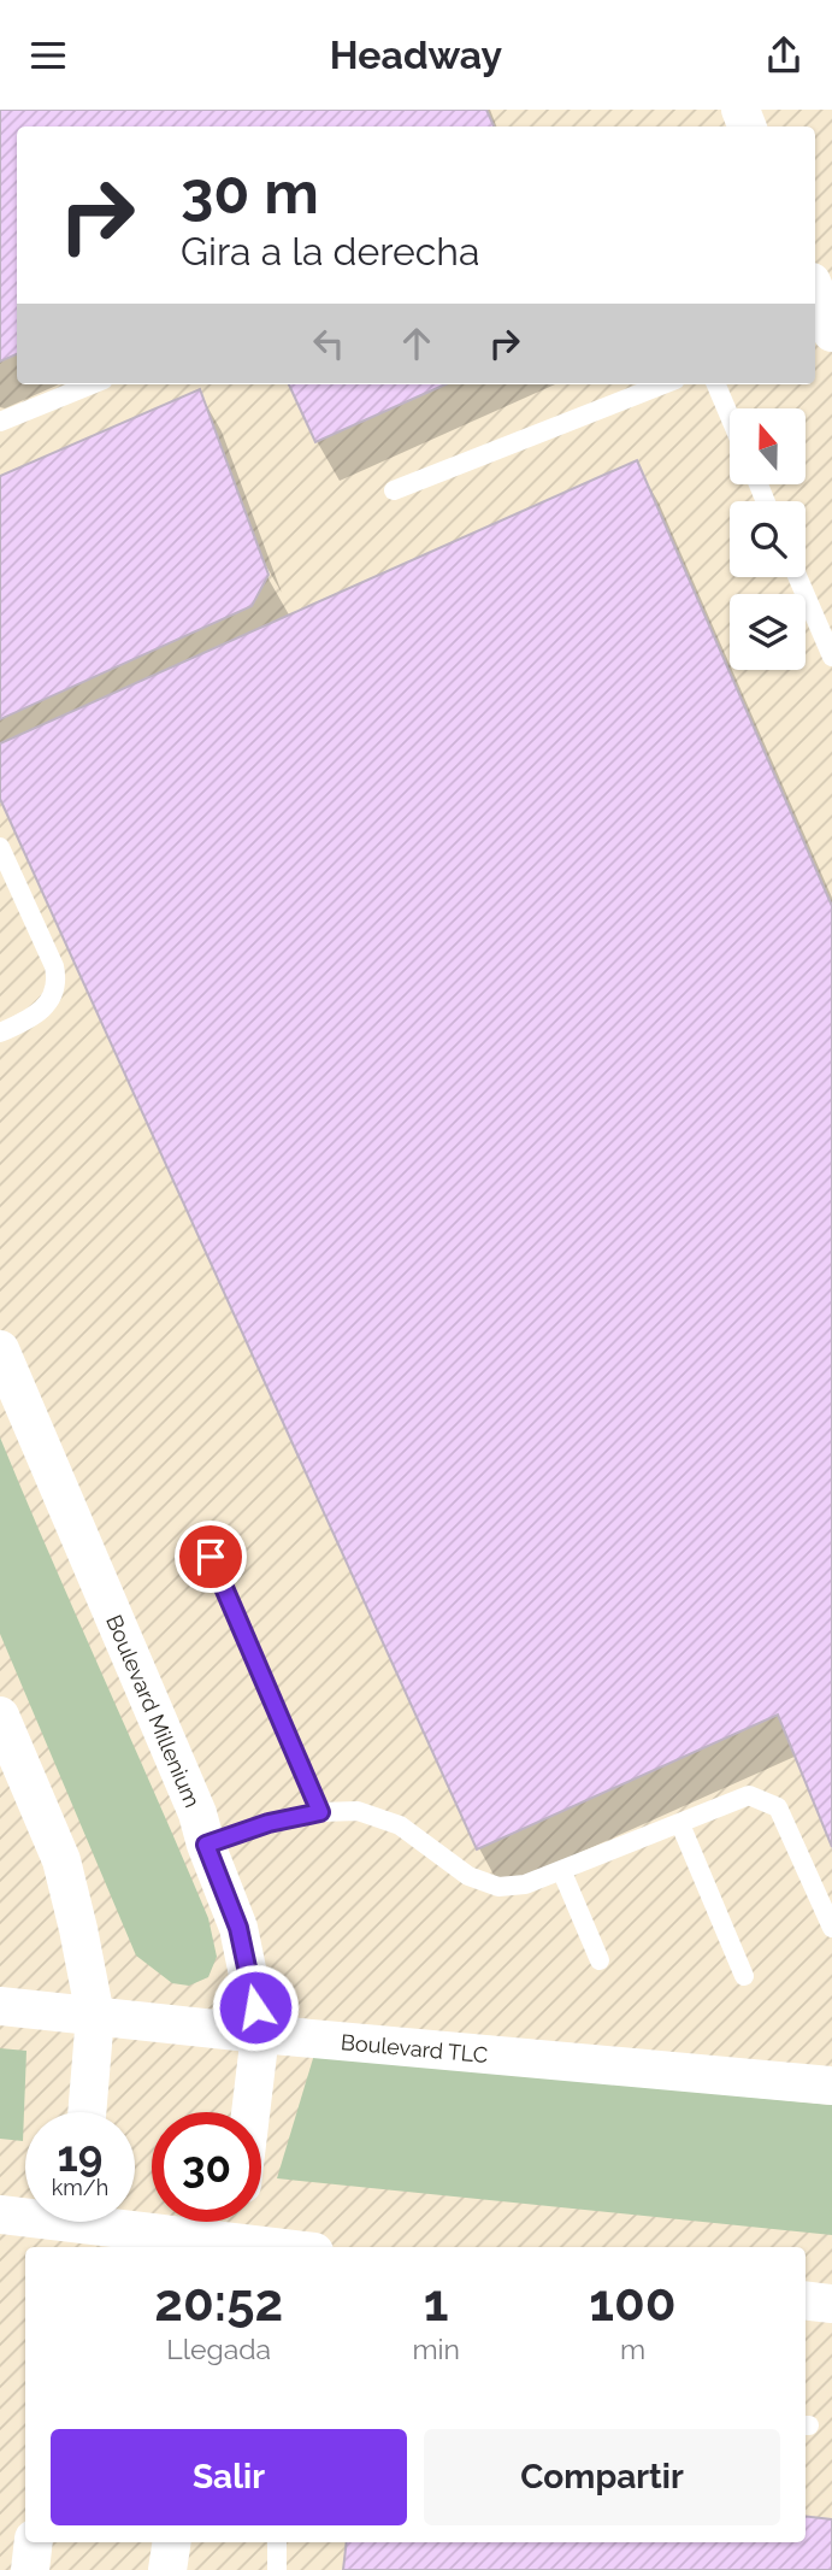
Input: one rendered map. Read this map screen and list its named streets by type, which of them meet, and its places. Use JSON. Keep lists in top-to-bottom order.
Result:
{
  "streets": {
    "street": ["Boulevard Millenium", "Boulevard TLC"]
  },
  "crossings": [
    ["Boulevard Millenium", "Boulevard TLC"]
  ],
  "north": "top",
  "page": {
    "header": "Headway",
    "turn": ["30 m", "Gira a la derecha"],
    "speed": "19 km/h",
    "limit": "30",
    "eta": [
      "20:52",
      "Llegada",
      "1",
      "min",
      "100",
      "m"
    ],
    "buttons": ["Salir", "Compartir"]
  }
}
